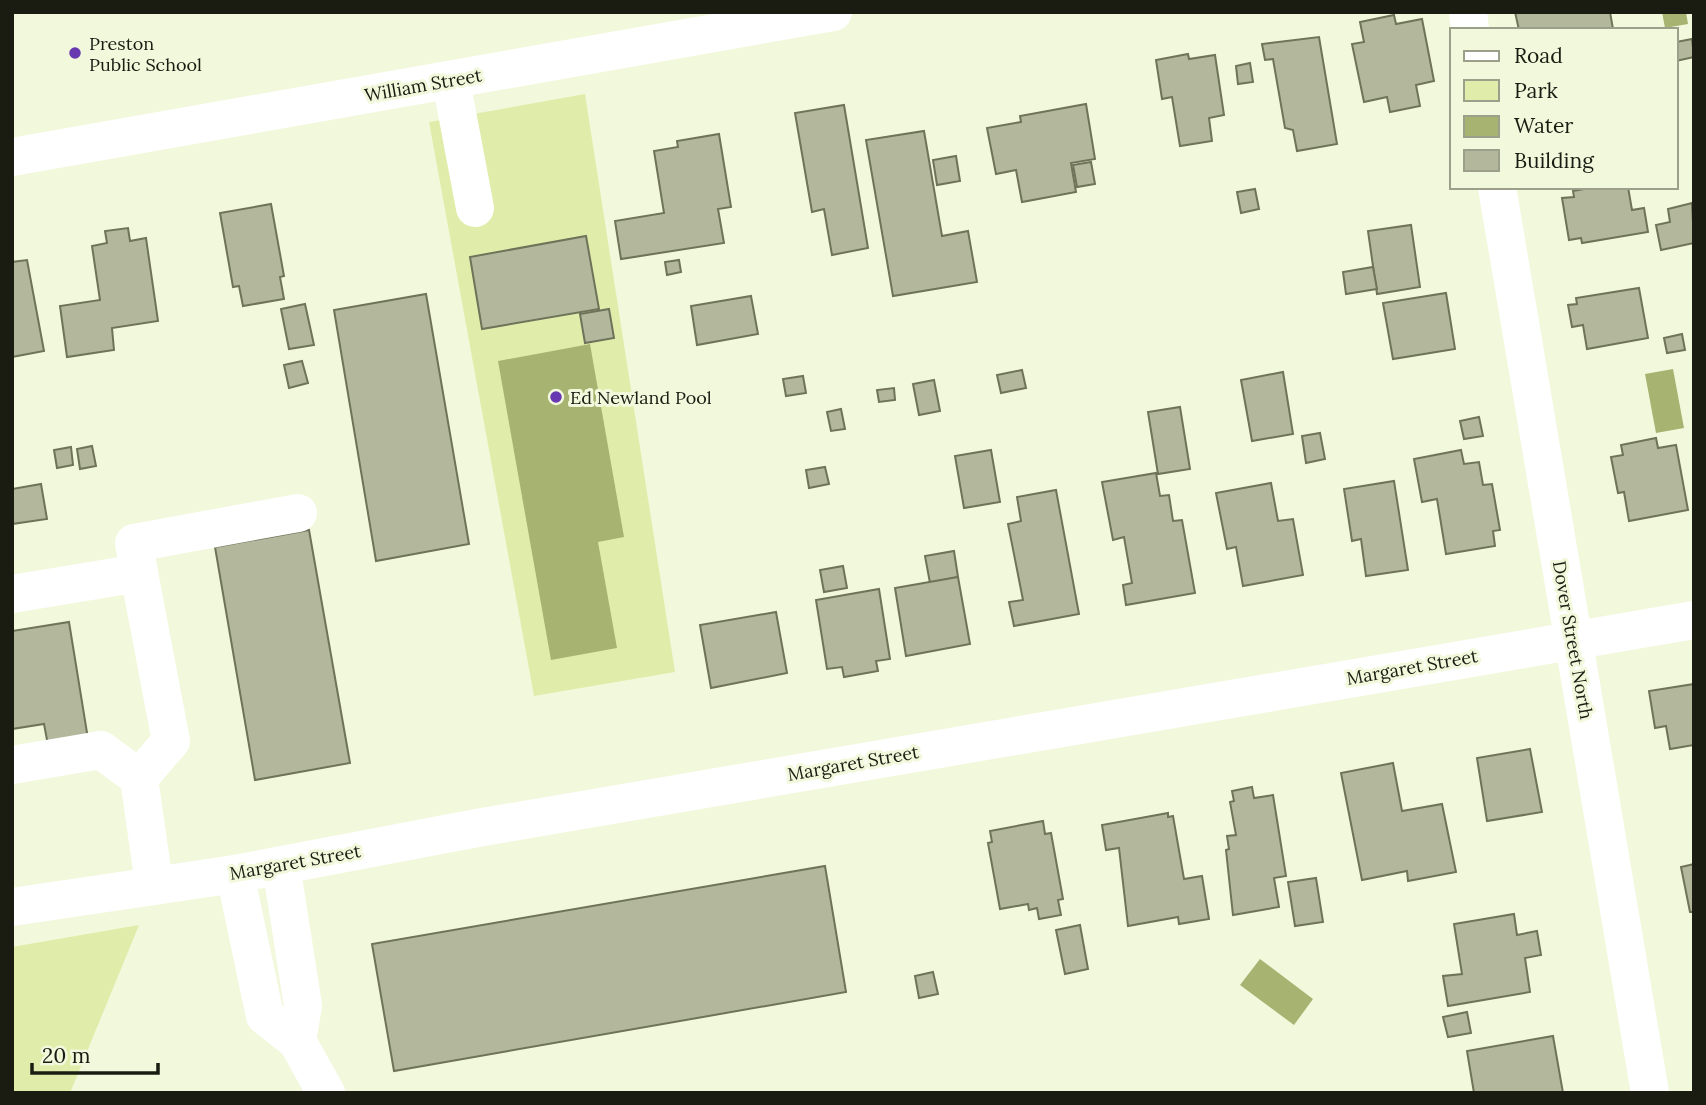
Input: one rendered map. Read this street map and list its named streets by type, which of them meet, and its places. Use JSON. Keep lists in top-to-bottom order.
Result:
{
  "streets": {
    "street": ["William Street", "Dover Street North", "Margaret Street"]
  },
  "crossings": [
    ["Dover Street North", "Margaret Street"]
  ],
  "places": ["Preston Public School", "Ed Newland Pool"],
  "legend": [
    "Road",
    "Park",
    "Water",
    "Building"
  ],
  "scale_bar": "20 m"
}
